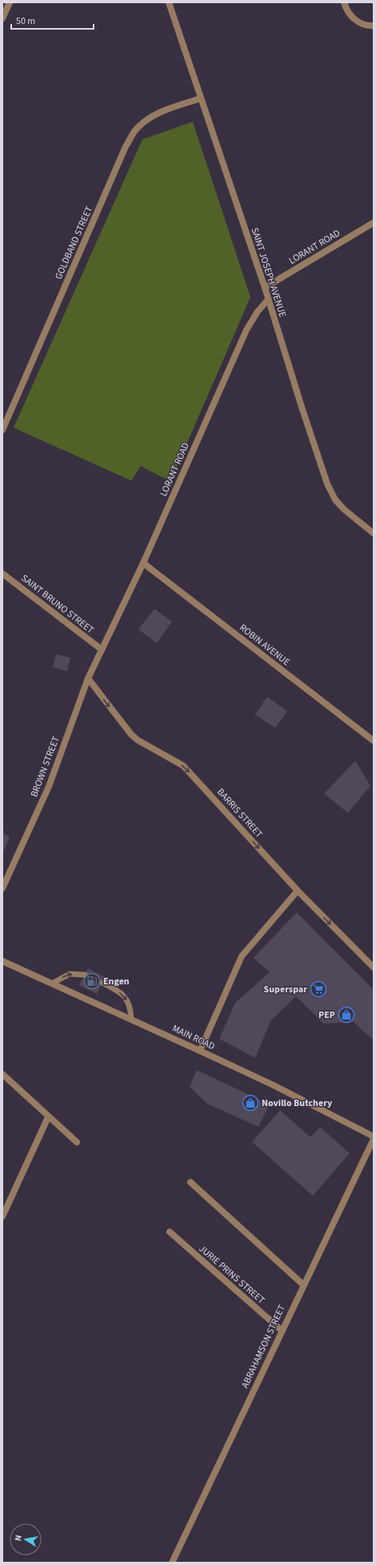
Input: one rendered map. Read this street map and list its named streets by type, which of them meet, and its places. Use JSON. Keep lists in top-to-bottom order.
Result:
{
  "streets": {
    "street": [
      "GOLDBAND STREET",
      "LORANT ROAD",
      "SAINT JOSEPH AVENUE",
      "SAINT BRUNO STREET",
      "ROBIN AVENUE",
      "BROWN STREET",
      "BARRIS STREET",
      "MAIN ROAD",
      "JURIE PRINS STREET",
      "ABRAHAMSON STREET"
    ]
  },
  "crossings": [
    ["GOLDBAND STREET", "SAINT JOSEPH AVENUE"],
    ["LORANT ROAD", "SAINT JOSEPH AVENUE"],
    ["LORANT ROAD", "SAINT BRUNO STREET"],
    ["LORANT ROAD", "ROBIN AVENUE"],
    ["LORANT ROAD", "BROWN STREET"],
    ["SAINT BRUNO STREET", "BROWN STREET"],
    ["BROWN STREET", "BARRIS STREET"],
    ["MAIN ROAD", "ABRAHAMSON STREET"],
    ["JURIE PRINS STREET", "ABRAHAMSON STREET"]
  ],
  "one_way": ["BARRIS STREET"],
  "places": {
    "fuel station": ["Engen"],
    "supermarket": ["Superspar"],
    "shop": ["PEP", "Novillo Butchery"]
  },
  "scale_bar": "50 m",
  "north": "left"
}
